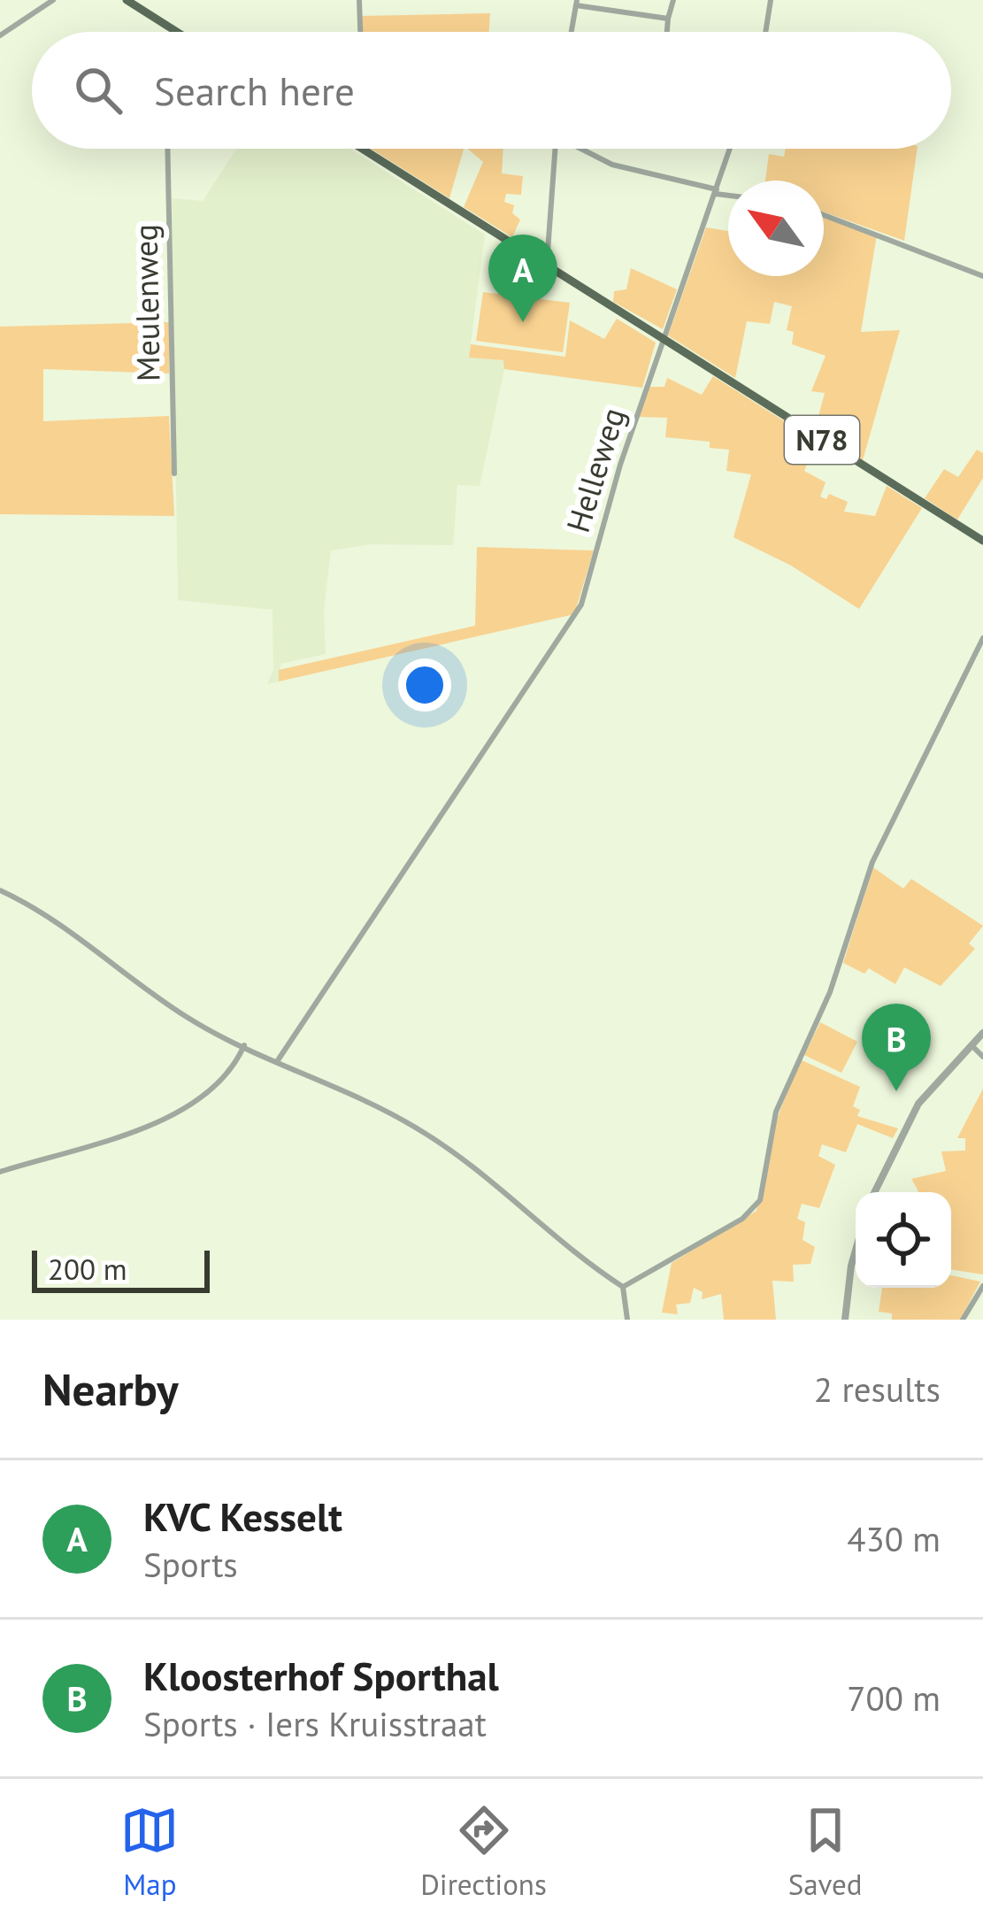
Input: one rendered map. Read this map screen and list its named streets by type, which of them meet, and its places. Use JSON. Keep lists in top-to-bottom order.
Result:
{
  "streets": {
    "main road": ["N78"],
    "street": ["Meulenweg", "Helleweg"]
  },
  "crossings": [
    ["N78", "Helleweg"]
  ],
  "scale_bar": "200 m",
  "north": "top left",
  "page": {
    "search": "Search here",
    "pins": ["A", "B"],
    "scale": "200 m",
    "heading": ["Nearby", "2 results"],
    "list": [
      {
        "mark": "A",
        "name": "KVC Kesselt",
        "note": "Sports",
        "value": "430 m"
      },
      {
        "mark": "B",
        "name": "Kloosterhof Sporthal",
        "note": "Sports · Iers Kruisstraat",
        "value": "700 m"
      }
    ],
    "nav": ["Map", "Directions", "Saved"]
  }
}
